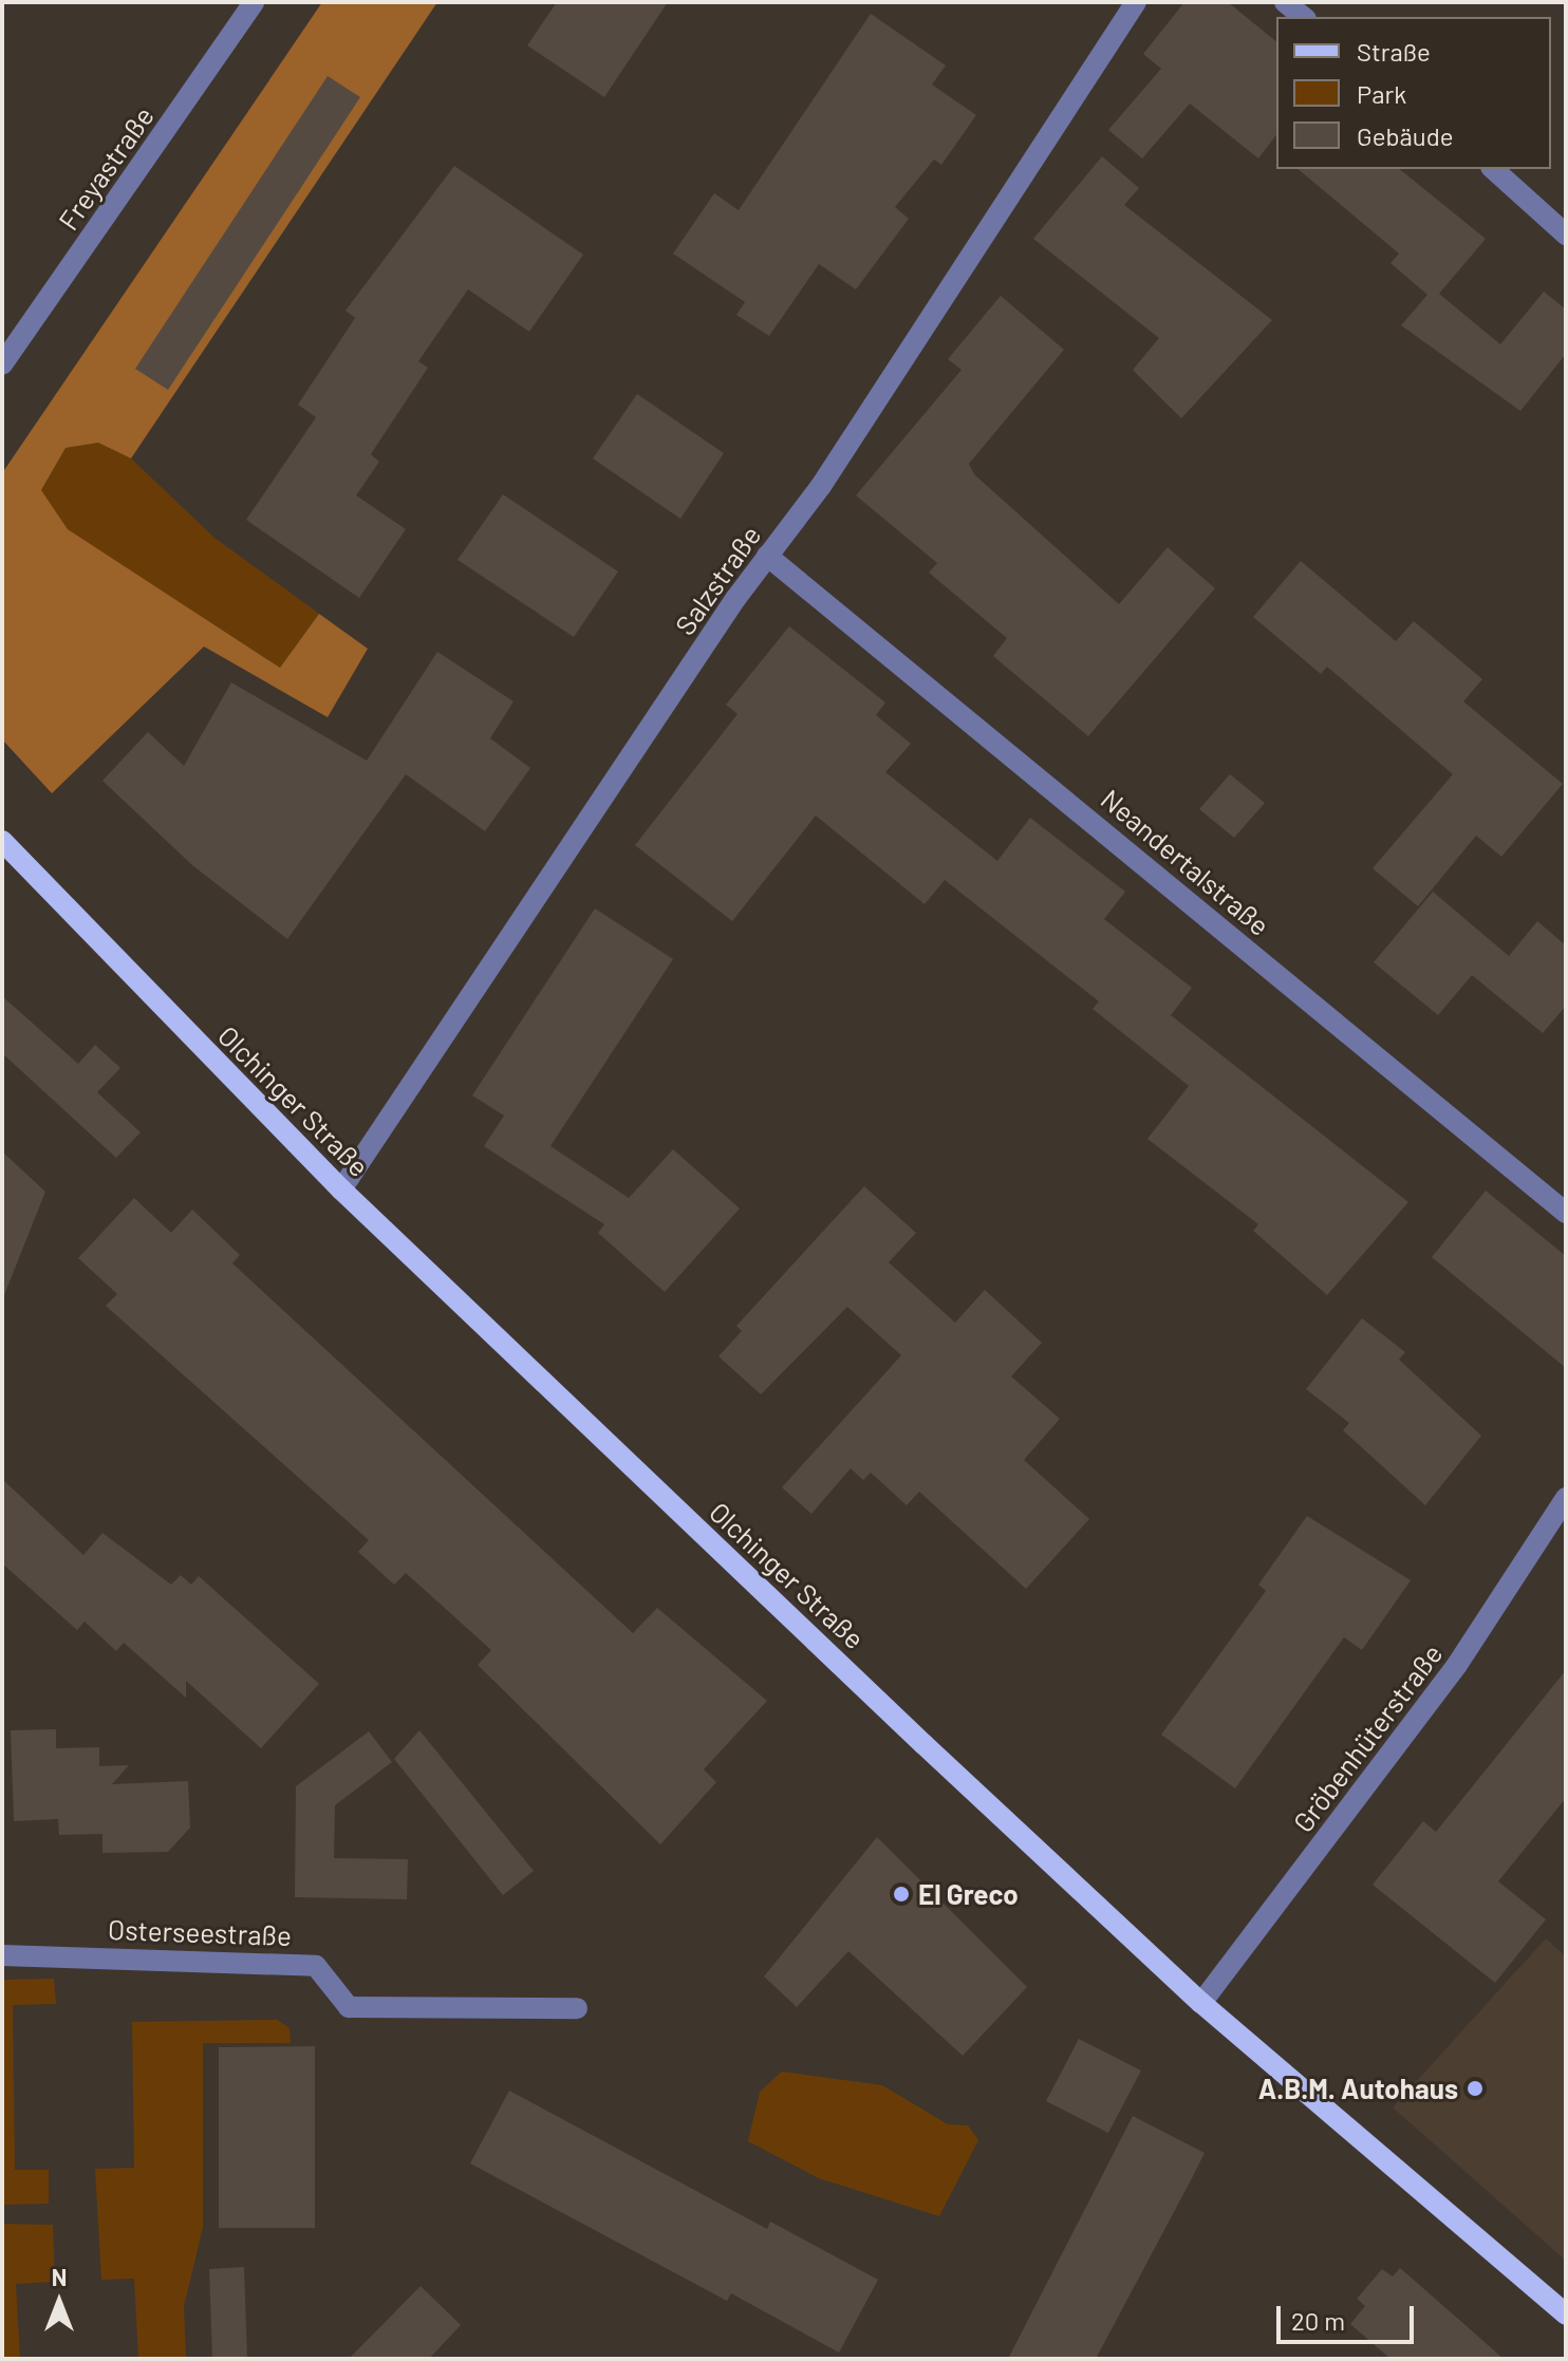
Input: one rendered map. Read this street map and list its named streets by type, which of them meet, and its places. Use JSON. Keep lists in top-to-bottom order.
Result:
{
  "streets": {
    "main road": ["Olchinger Straße"],
    "street": [
      "Freyastraße",
      "Salzstraße",
      "Neandertalstraße",
      "Gröbenhüterstraße",
      "Osterseestraße"
    ]
  },
  "crossings": [
    ["Salzstraße", "Neandertalstraße"],
    ["Salzstraße", "Olchinger Straße"],
    ["Olchinger Straße", "Gröbenhüterstraße"]
  ],
  "places": ["El Greco", "A.B.M. Autohaus"],
  "legend": ["Straße", "Park", "Gebäude"],
  "scale_bar": "20 m",
  "north": "top"
}
